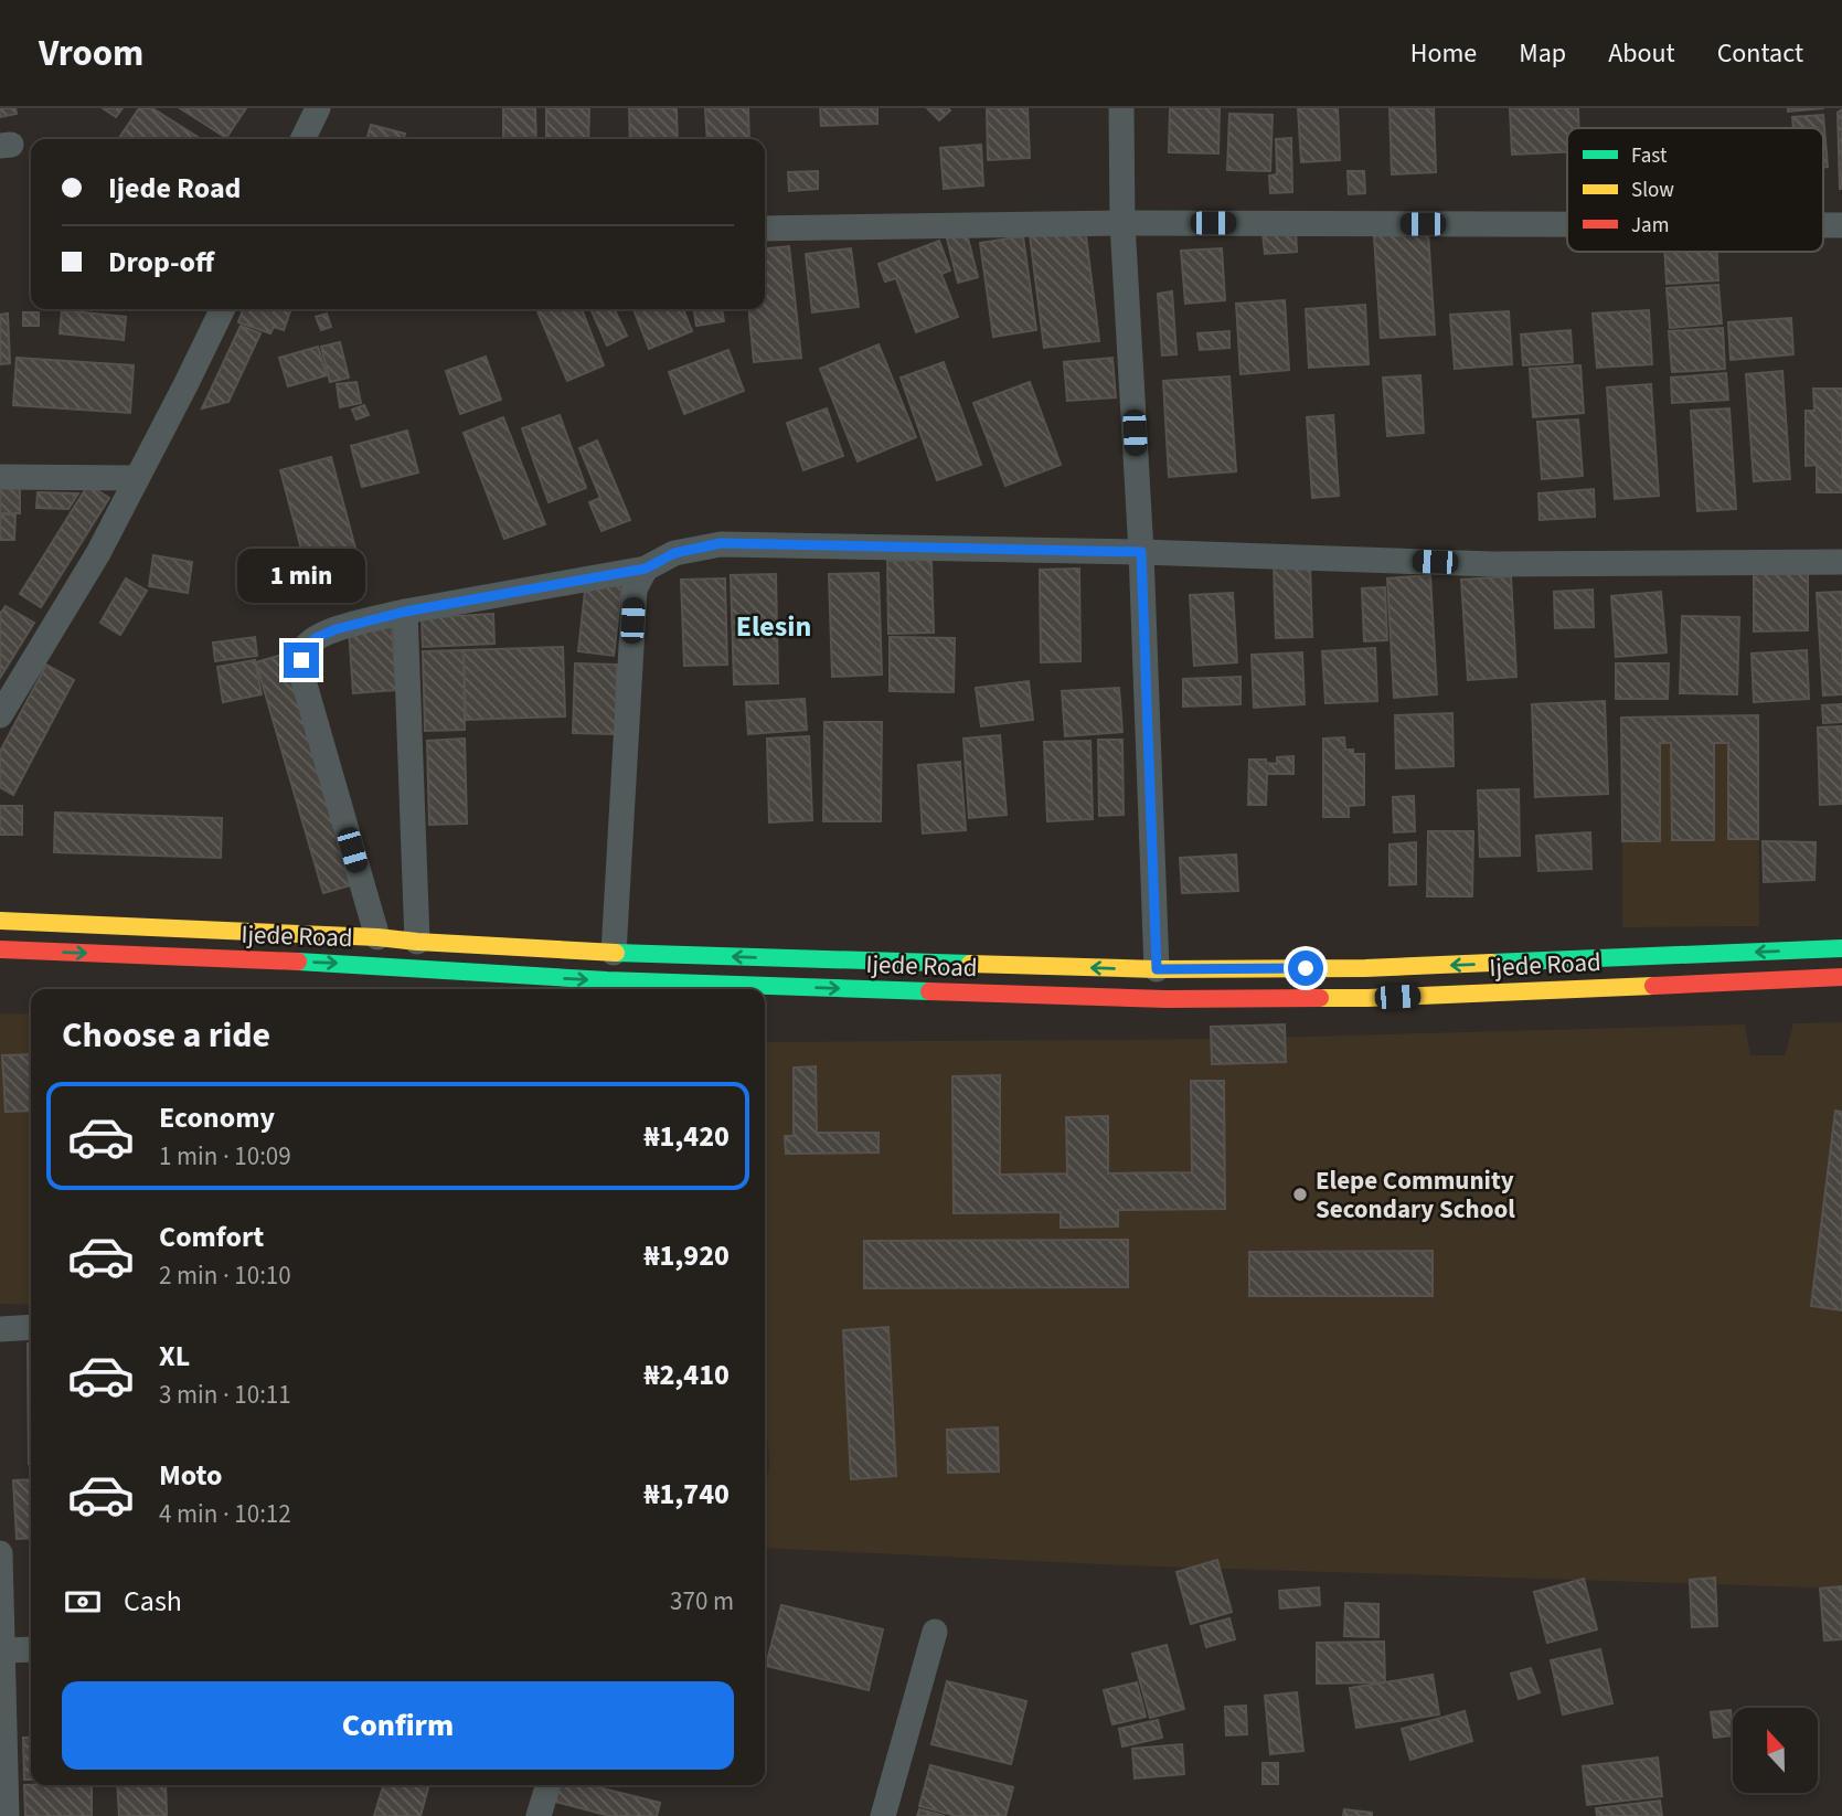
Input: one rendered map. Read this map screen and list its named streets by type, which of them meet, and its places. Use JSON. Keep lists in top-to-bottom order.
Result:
{
  "streets": {
    "main road": ["Ijede Road"]
  },
  "districts": ["Elesin"],
  "places": ["Elepe Community Secondary School"],
  "legend": ["Fast", "Slow", "Jam"],
  "north": "top",
  "page": {
    "header": "Vroom",
    "nav": [
      "Home",
      "Map",
      "About",
      "Contact"
    ],
    "banner": ["Ijede Road", "Drop-off"],
    "bubble": "1 min",
    "heading": "Choose a ride",
    "list": [
      {
        "name": "Economy",
        "note": "1 min · 10:09",
        "value": "₦1,420"
      },
      {
        "name": "Comfort",
        "note": "2 min · 10:10",
        "value": "₦1,920"
      },
      {
        "name": "XL",
        "note": "3 min · 10:11",
        "value": "₦2,410"
      },
      {
        "name": "Moto",
        "note": "4 min · 10:12",
        "value": "₦1,740"
      }
    ],
    "pay": ["Cash", "370 m"],
    "buttons": "Confirm"
  }
}
